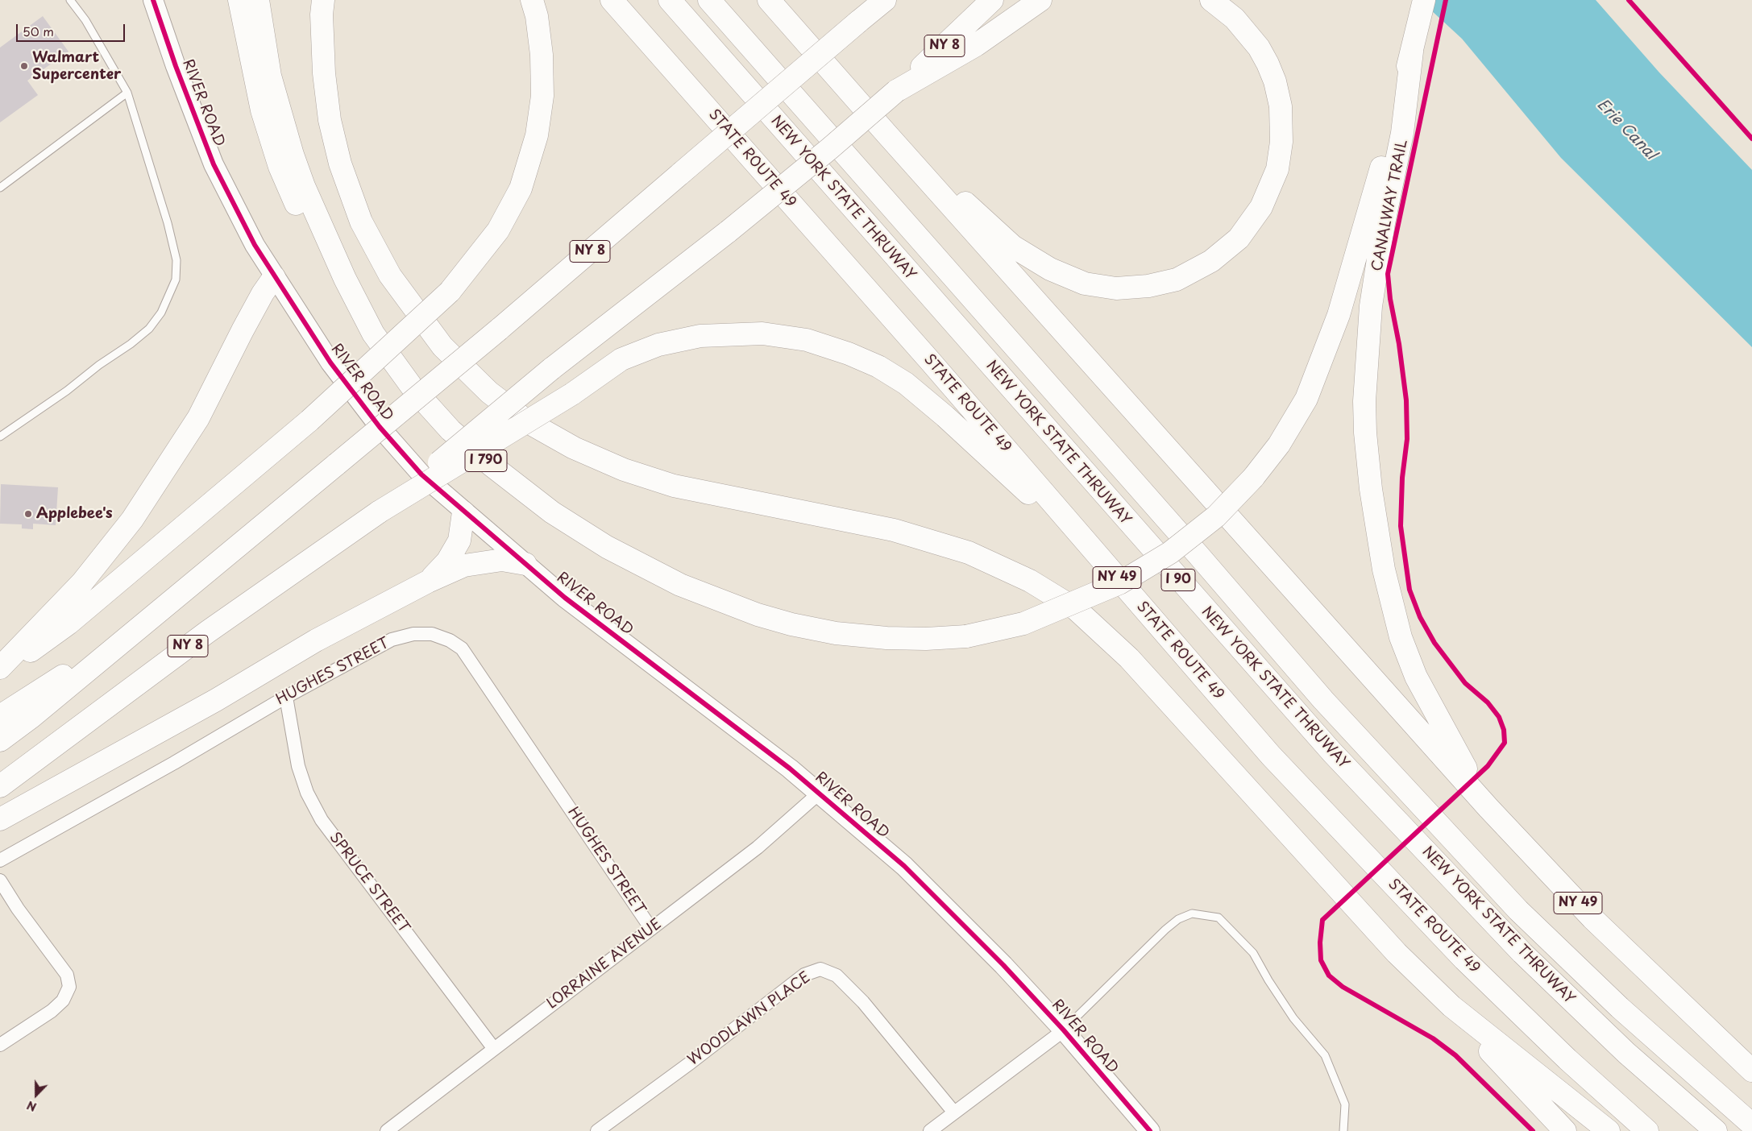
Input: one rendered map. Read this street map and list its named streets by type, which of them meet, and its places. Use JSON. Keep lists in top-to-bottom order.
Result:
{
  "streets": {
    "highway": [
      "NY 8",
      "STATE ROUTE 49",
      "NEW YORK STATE THRUWAY",
      "I 790",
      "NY 49",
      "I 90"
    ],
    "main road": ["RIVER ROAD"],
    "street": [
      "HUGHES STREET",
      "SPRUCE STREET",
      "LORRAINE AVENUE",
      "WOODLAWN PLACE"
    ],
    "cycle path": ["CANALWAY TRAIL"]
  },
  "crossings": [
    ["RIVER ROAD", "LORRAINE AVENUE"],
    ["HUGHES STREET", "SPRUCE STREET"],
    ["HUGHES STREET", "LORRAINE AVENUE"],
    ["SPRUCE STREET", "LORRAINE AVENUE"]
  ],
  "water": ["Erie Canal"],
  "places": ["Walmart Supercenter", "Applebee's"],
  "scale_bar": "50 m",
  "north": "bottom"
}
